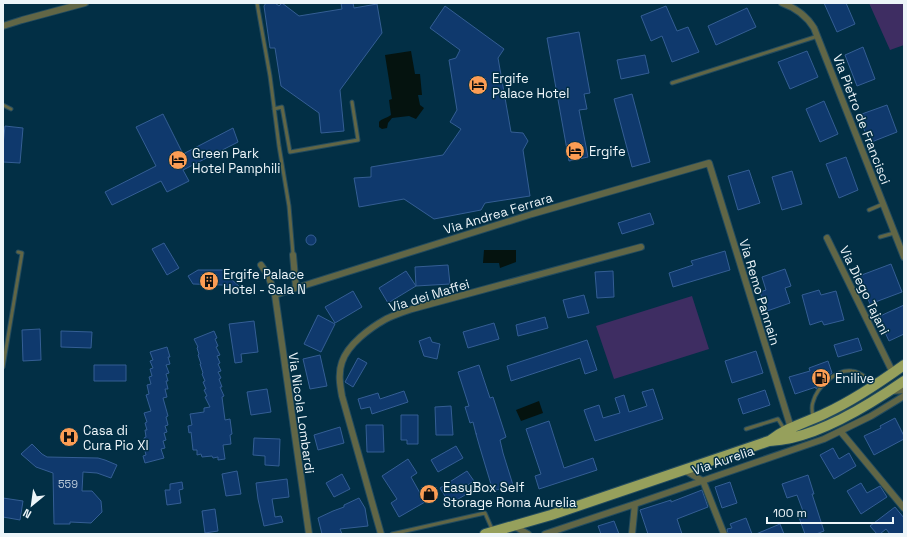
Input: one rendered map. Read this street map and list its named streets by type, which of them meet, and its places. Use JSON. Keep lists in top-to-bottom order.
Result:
{
  "streets": {
    "main road": ["Via Aurelia"],
    "street": [
      "Via Pietro de Francisci",
      "Via Andrea Ferrara",
      "Via Diego Tajani",
      "Via Remo Pannain",
      "Via dei Maffei",
      "Via Nicola Lombardi"
    ]
  },
  "crossings": [
    ["Via Andrea Ferrara", "Via Remo Pannain"],
    ["Via Andrea Ferrara", "Via Nicola Lombardi"],
    ["Via Diego Tajani", "Via Aurelia"],
    ["Via Remo Pannain", "Via Aurelia"]
  ],
  "places": {
    "hotel": ["Ergife Palace Hotel", "Ergife", "Green Park Hotel Pamphili"],
    "building": ["Ergife Palace Hotel - Sala N"],
    "fuel station": ["Enilive"],
    "hospital": ["Casa di Cura Pio XI"],
    "shop": ["EasyBox Self Storage Roma Aurelia"]
  },
  "house_numbers": ["559"],
  "scale_bar": "100 m",
  "north": "bottom left"
}
